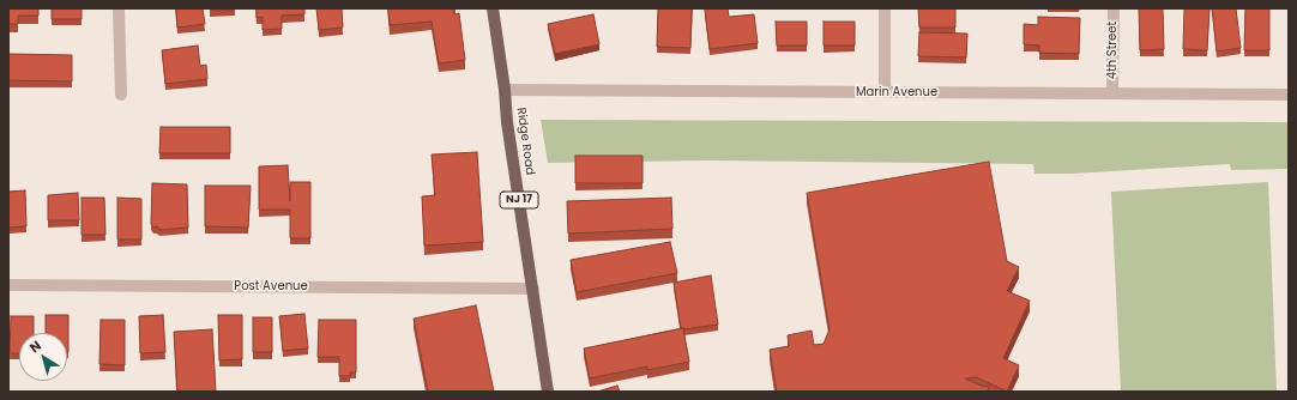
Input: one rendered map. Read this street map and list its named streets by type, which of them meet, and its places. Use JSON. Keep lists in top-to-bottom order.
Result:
{
  "streets": {
    "main road": ["Ridge Road", "NJ 17"],
    "street": ["4th Street", "Marin Avenue", "Post Avenue"]
  },
  "crossings": [
    ["4th Street", "Marin Avenue"],
    ["Marin Avenue", "Ridge Road"],
    ["Ridge Road", "Post Avenue"]
  ],
  "north": "top left"
}
